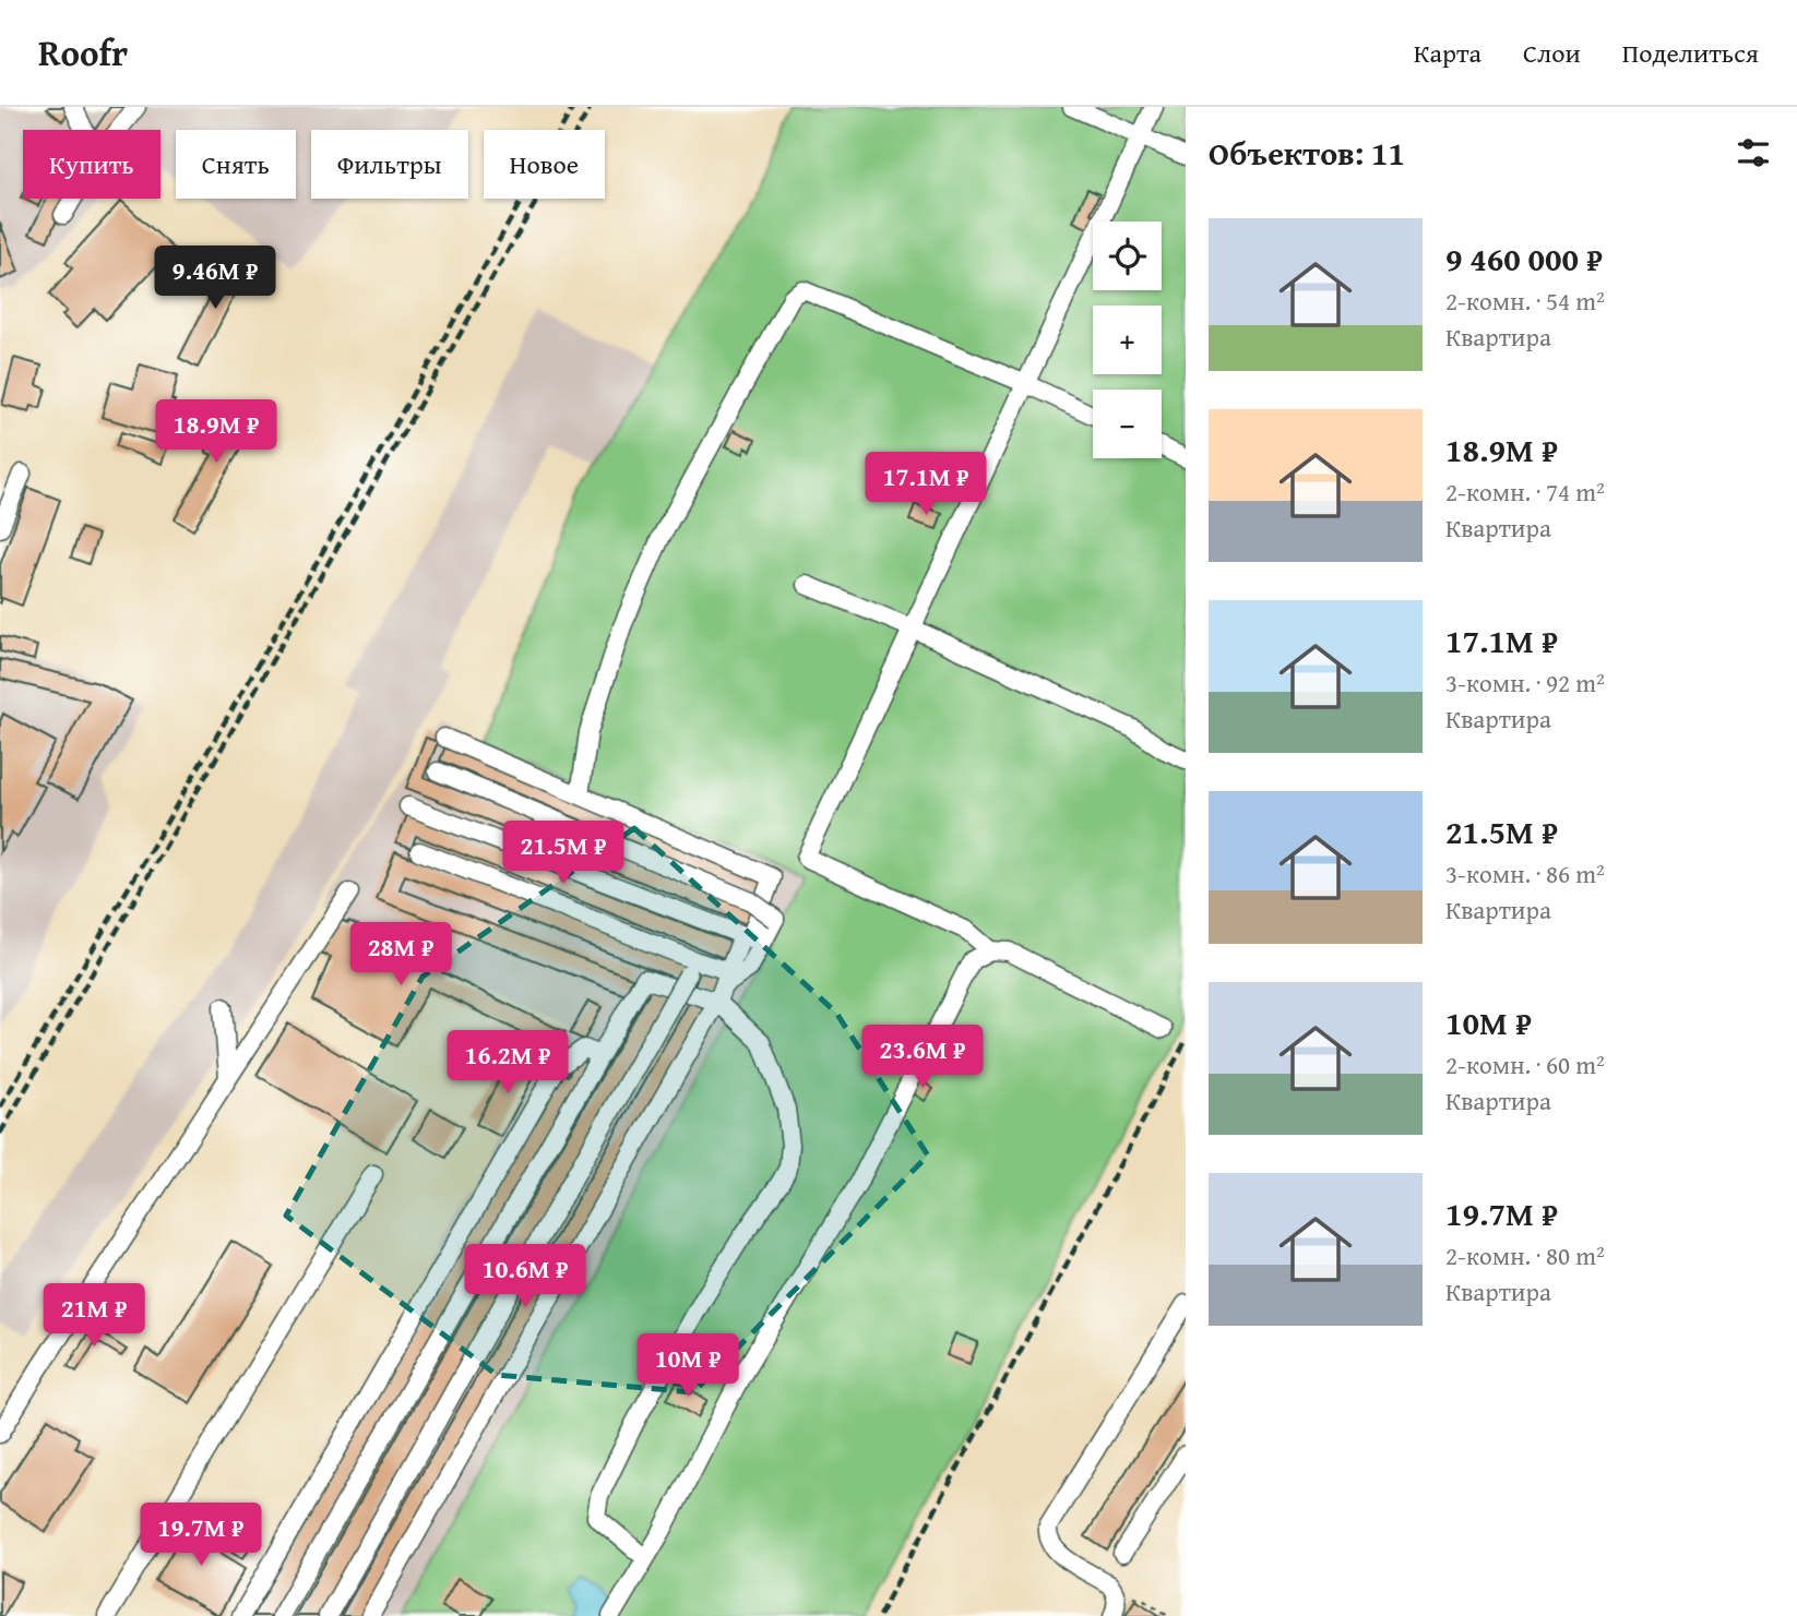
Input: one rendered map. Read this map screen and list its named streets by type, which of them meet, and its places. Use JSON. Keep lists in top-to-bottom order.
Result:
{
  "page": {
    "header": "Roofr",
    "nav": ["Карта", "Слои", "Поделиться"],
    "heading": "Объектов: 11",
    "chip": [
      "Купить",
      "Снять",
      "Фильтры",
      "Новое"
    ],
    "list": [
      {
        "name": "9 460 000 ₽",
        "note": "2-комн. · 54 m² · Квартира"
      },
      {
        "name": "18.9M ₽",
        "note": "2-комн. · 74 m² · Квартира"
      },
      {
        "name": "17.1M ₽",
        "note": "3-комн. · 92 m² · Квартира"
      },
      {
        "name": "21.5M ₽",
        "note": "3-комн. · 86 m² · Квартира"
      },
      {
        "name": "10M ₽",
        "note": "2-комн. · 60 m² · Квартира"
      },
      {
        "name": "19.7M ₽",
        "note": "2-комн. · 80 m² · Квартира"
      }
    ],
    "map_buttons": ["+", "−"],
    "price": [
      "9.46M ₽",
      "18.9M ₽",
      "17.1M ₽",
      "21.5M ₽",
      "28M ₽",
      "23.6M ₽",
      "16.2M ₽",
      "10.6M ₽",
      "21M ₽",
      "10M ₽",
      "19.7M ₽"
    ]
  }
}
